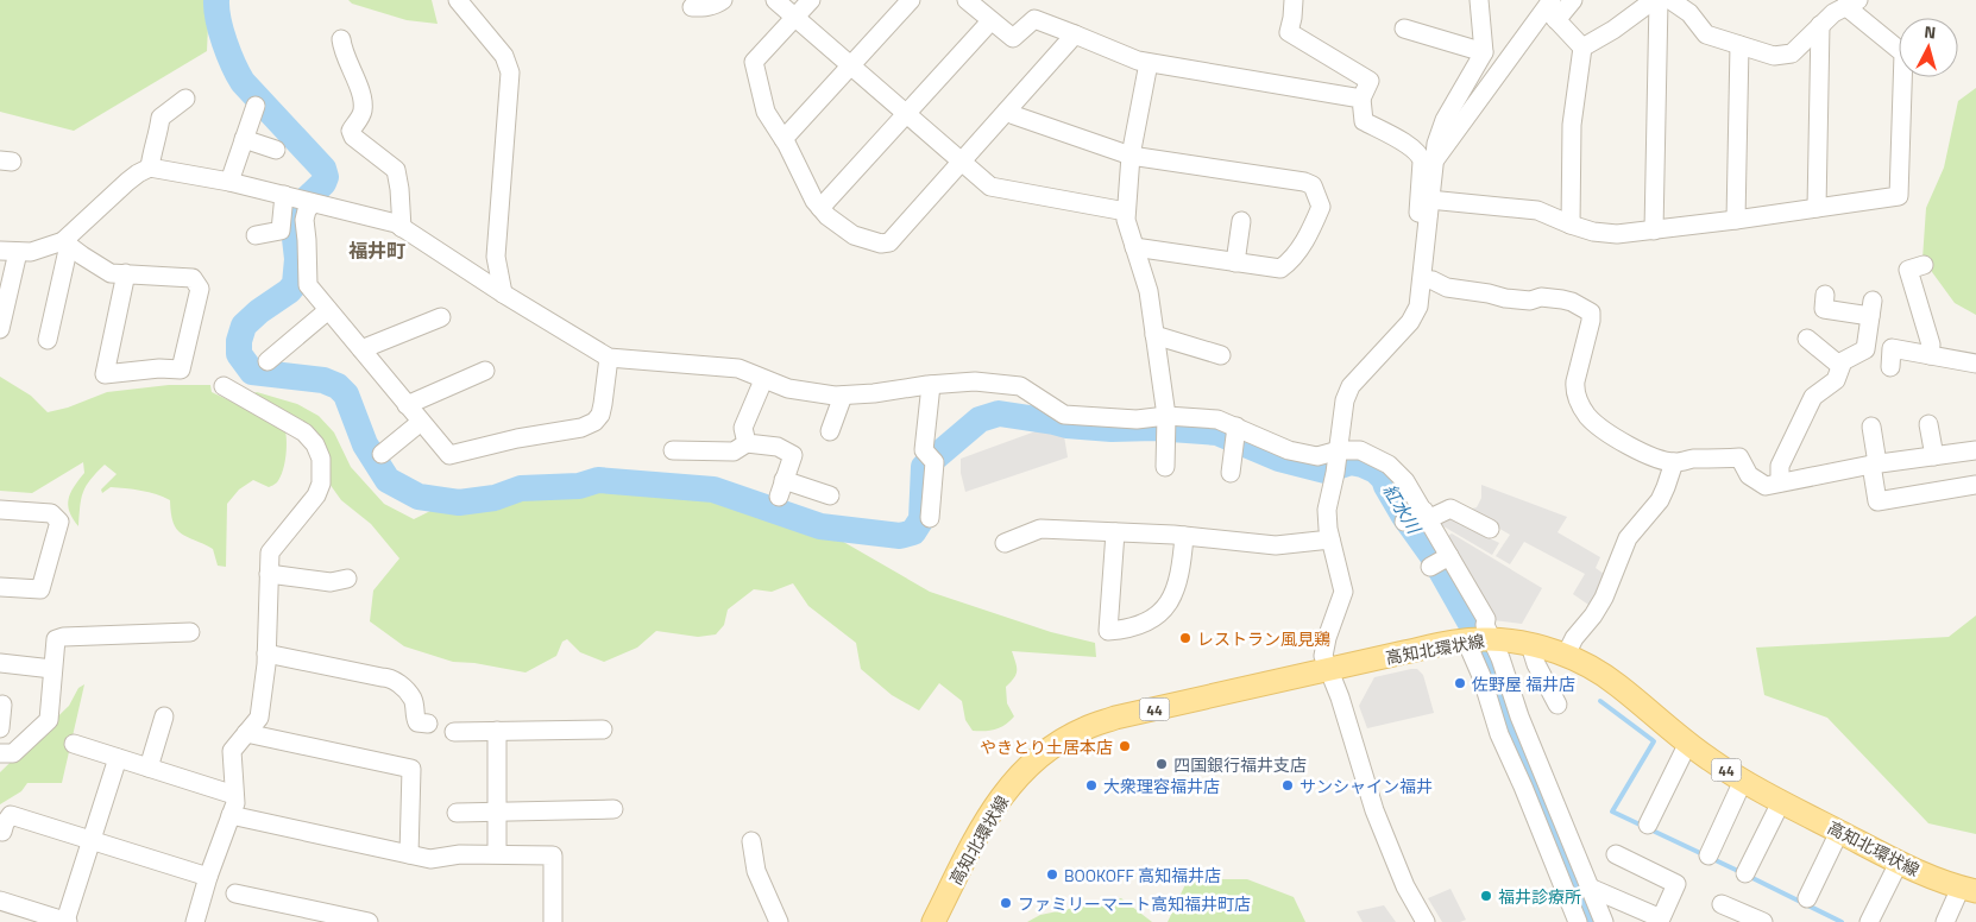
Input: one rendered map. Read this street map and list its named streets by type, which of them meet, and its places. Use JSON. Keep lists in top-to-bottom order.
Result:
{
  "streets": {
    "main road": ["高知北環状線", "44"]
  },
  "districts": ["福井町"],
  "water": ["紅水川"],
  "places": [
    "レストラン風見鶏",
    "佐野屋 福井店",
    "やきとり土居本店",
    "四国銀行福井支店",
    "大衆理容福井店",
    "サンシャイン福井",
    "BOOKOFF 高知福井店",
    "福井診療所",
    "ファミリーマート高知福井町店"
  ],
  "north": "top"
}
